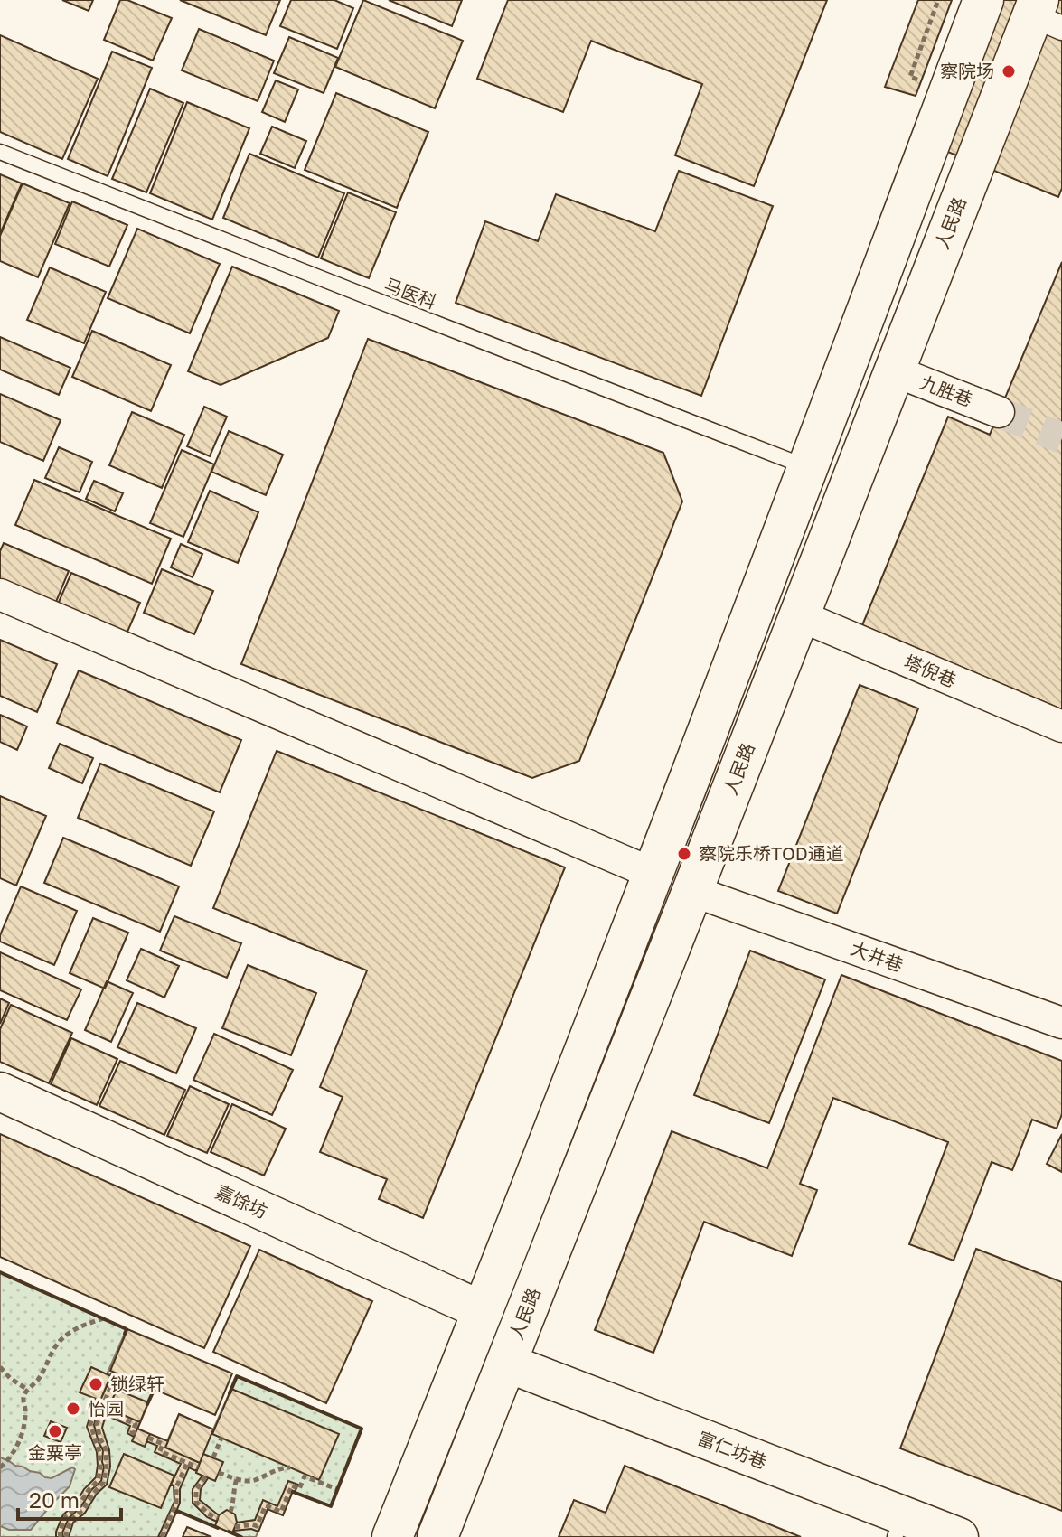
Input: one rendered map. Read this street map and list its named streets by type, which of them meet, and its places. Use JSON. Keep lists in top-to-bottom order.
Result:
{
  "streets": {
    "main road": ["人民路"],
    "street": [
      "九胜巷",
      "塔倪巷",
      "大井巷",
      "嘉馀坊",
      "富仁坊巷"
    ],
    "lane": ["马医科"]
  },
  "crossings": [
    ["人民路", "九胜巷"],
    ["人民路", "塔倪巷"],
    ["人民路", "大井巷"],
    ["人民路", "富仁坊巷"]
  ],
  "places": [
    "察院场",
    "察院乐桥TOD通道",
    "锁绿轩",
    "怡园",
    "金粟亭"
  ],
  "scale_bar": "20 m"
}
